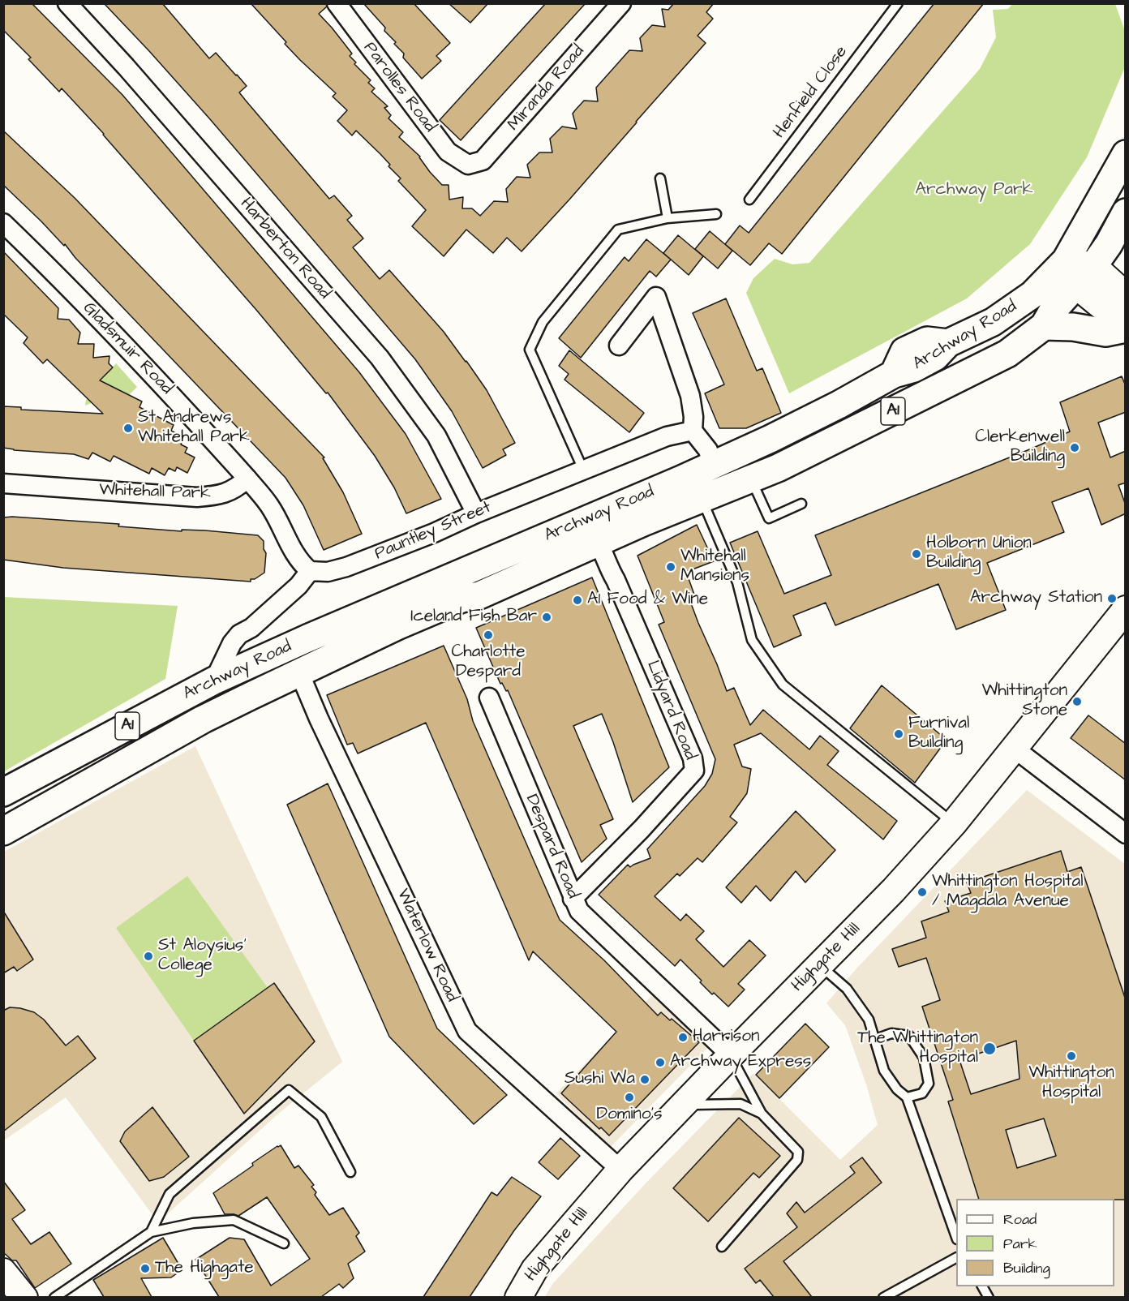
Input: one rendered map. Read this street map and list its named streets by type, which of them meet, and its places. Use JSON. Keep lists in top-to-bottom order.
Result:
{
  "streets": {
    "highway": ["Archway Road", "A1"],
    "main road": ["Highgate Hill"],
    "street": [
      "Parolles Road",
      "Miranda Road",
      "Harberton Road",
      "Gladsmuir Road",
      "Whitehall Park",
      "Pauntley Street",
      "Lidyard Road",
      "Despard Road",
      "Waterlow Road"
    ],
    "lane": ["Henfield Close"]
  },
  "crossings": [
    ["Parolles Road", "Miranda Road"],
    ["Harberton Road", "Pauntley Street"],
    ["Archway Road", "Lidyard Road"],
    ["Archway Road", "Waterlow Road"],
    ["Gladsmuir Road", "Whitehall Park"],
    ["Lidyard Road", "Despard Road"],
    ["Despard Road", "Highgate Hill"],
    ["Waterlow Road", "Highgate Hill"]
  ],
  "parks": ["Archway Park"],
  "places": [
    "St Andrews Whitehall Park",
    "Clerkenwell Building",
    "Holborn Union Building",
    "Whitehall Mansions",
    "Archway Station",
    "A1 Food & Wine",
    "Iceland Fish Bar",
    "Charlotte Despard",
    "Whittington Stone",
    "Furnival Building",
    "Whittington Hospital / Magdala Avenue",
    "St Aloysius' College",
    "Harrison",
    "The Whittington Hospital",
    "Whittington Hospital",
    "Archway Express",
    "Sushi Wa",
    "Domino's",
    "The Highgate"
  ],
  "legend": ["Road", "Park", "Building"]
}
